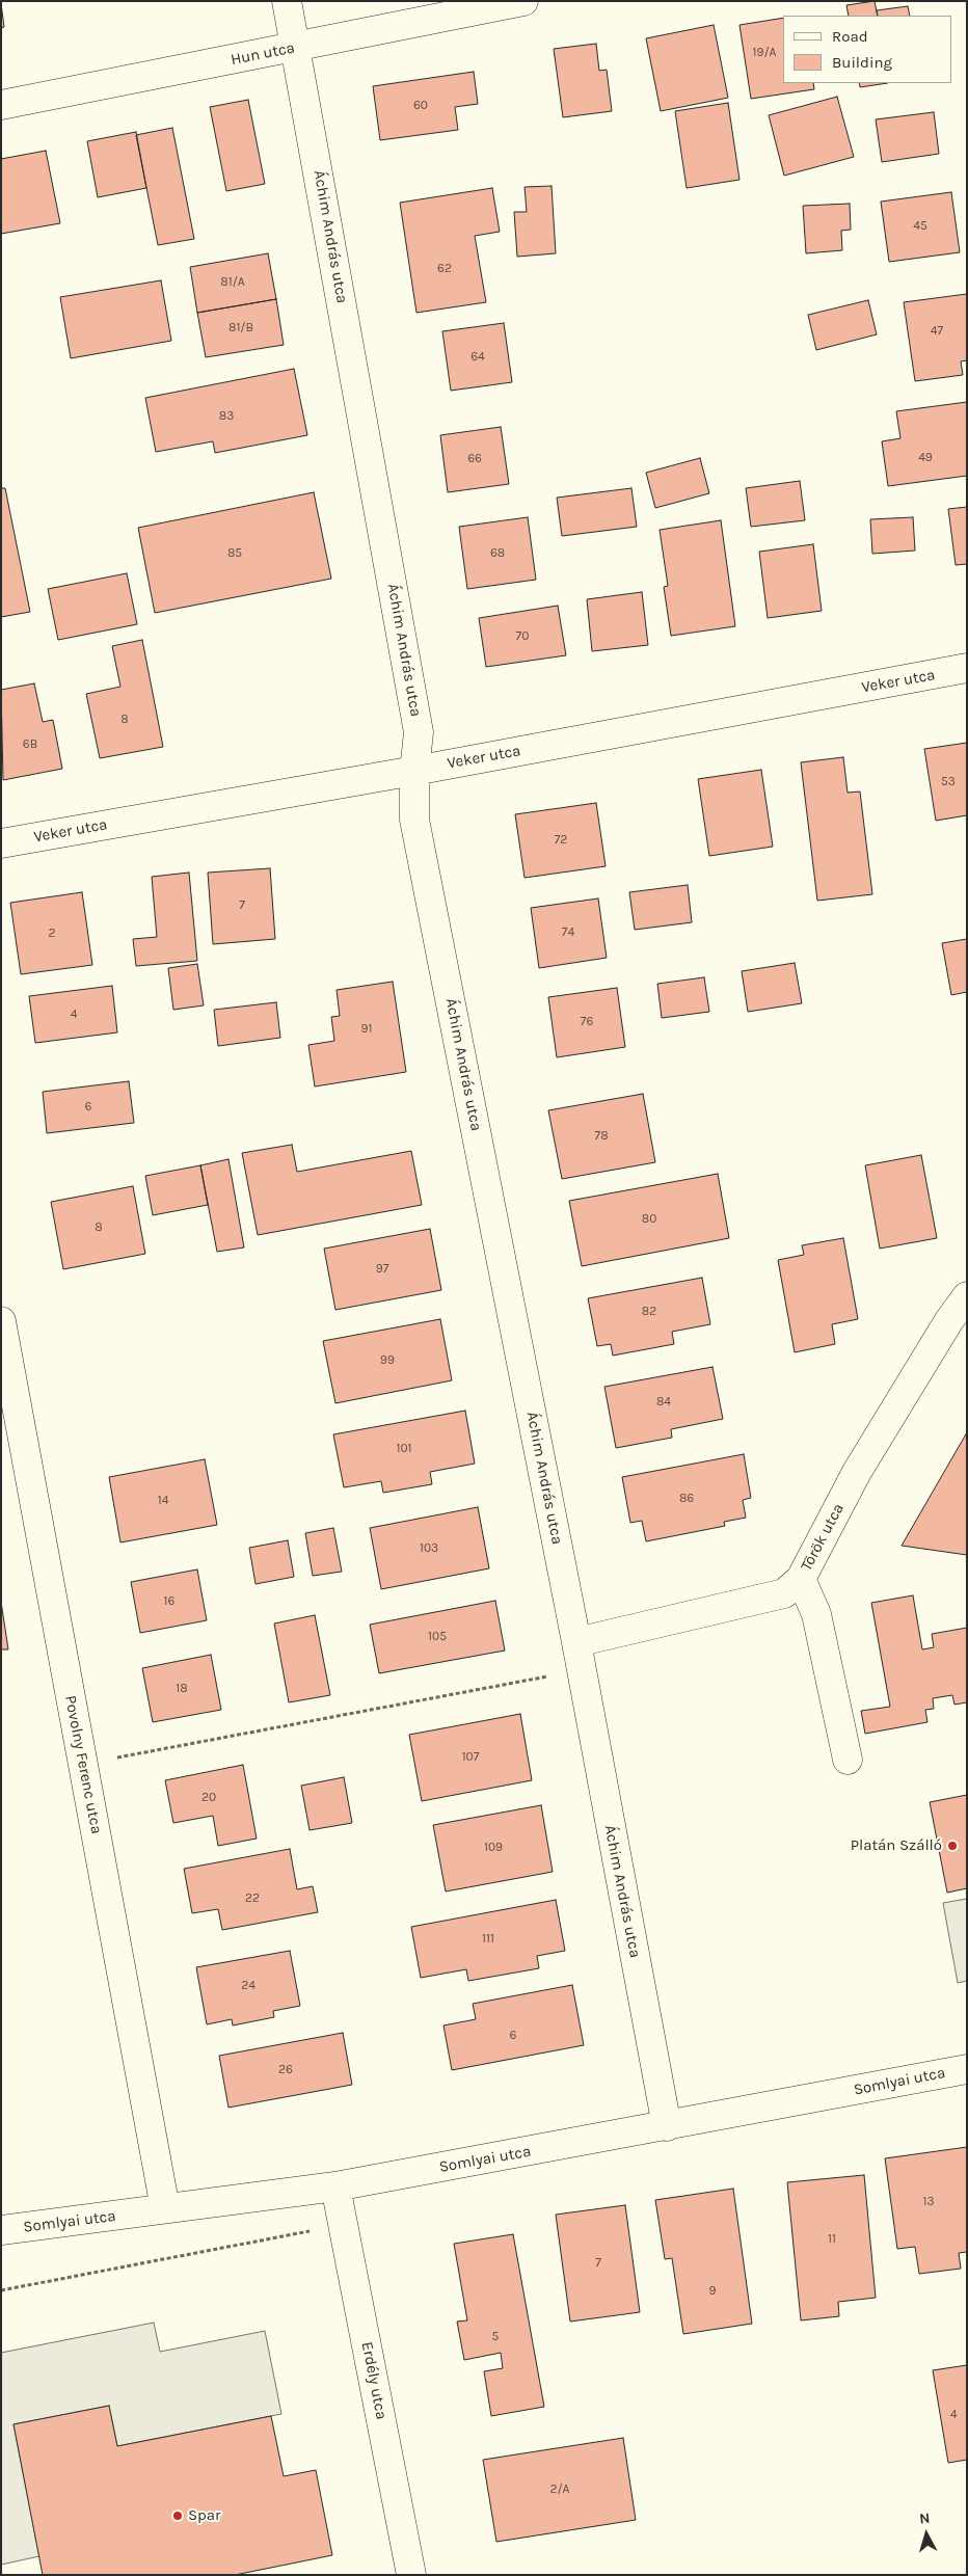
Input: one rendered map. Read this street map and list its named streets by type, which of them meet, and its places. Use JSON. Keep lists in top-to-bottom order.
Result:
{
  "streets": {
    "street": [
      "Hun utca",
      "Áchim András utca",
      "Veker utca",
      "Török utca",
      "Povolny Ferenc utca",
      "Somlyai utca",
      "Erdély utca"
    ]
  },
  "crossings": [
    ["Hun utca", "Áchim András utca"],
    ["Áchim András utca", "Veker utca"],
    ["Áchim András utca", "Török utca"],
    ["Áchim András utca", "Somlyai utca"],
    ["Povolny Ferenc utca", "Somlyai utca"],
    ["Somlyai utca", "Erdély utca"]
  ],
  "places": ["Platán Szálló", "Spar"],
  "house_numbers": [
    "19/A",
    "60",
    "45",
    "62",
    "81/A",
    "81/B",
    "47",
    "64",
    "83",
    "49",
    "66",
    "85",
    "68",
    "70",
    "8",
    "6B",
    "53",
    "72",
    "7",
    "74",
    "2",
    "4",
    "76",
    "91",
    "6",
    "78",
    "80",
    "8",
    "97",
    "82",
    "99",
    "84",
    "101",
    "86",
    "14",
    "103",
    "16",
    "105",
    "18",
    "107",
    "20",
    "109",
    "22",
    "111",
    "24",
    "6",
    "26",
    "13",
    "11",
    "7",
    "9",
    "5",
    "4",
    "2/A"
  ],
  "legend": ["Road", "Building"],
  "north": "top"
}
